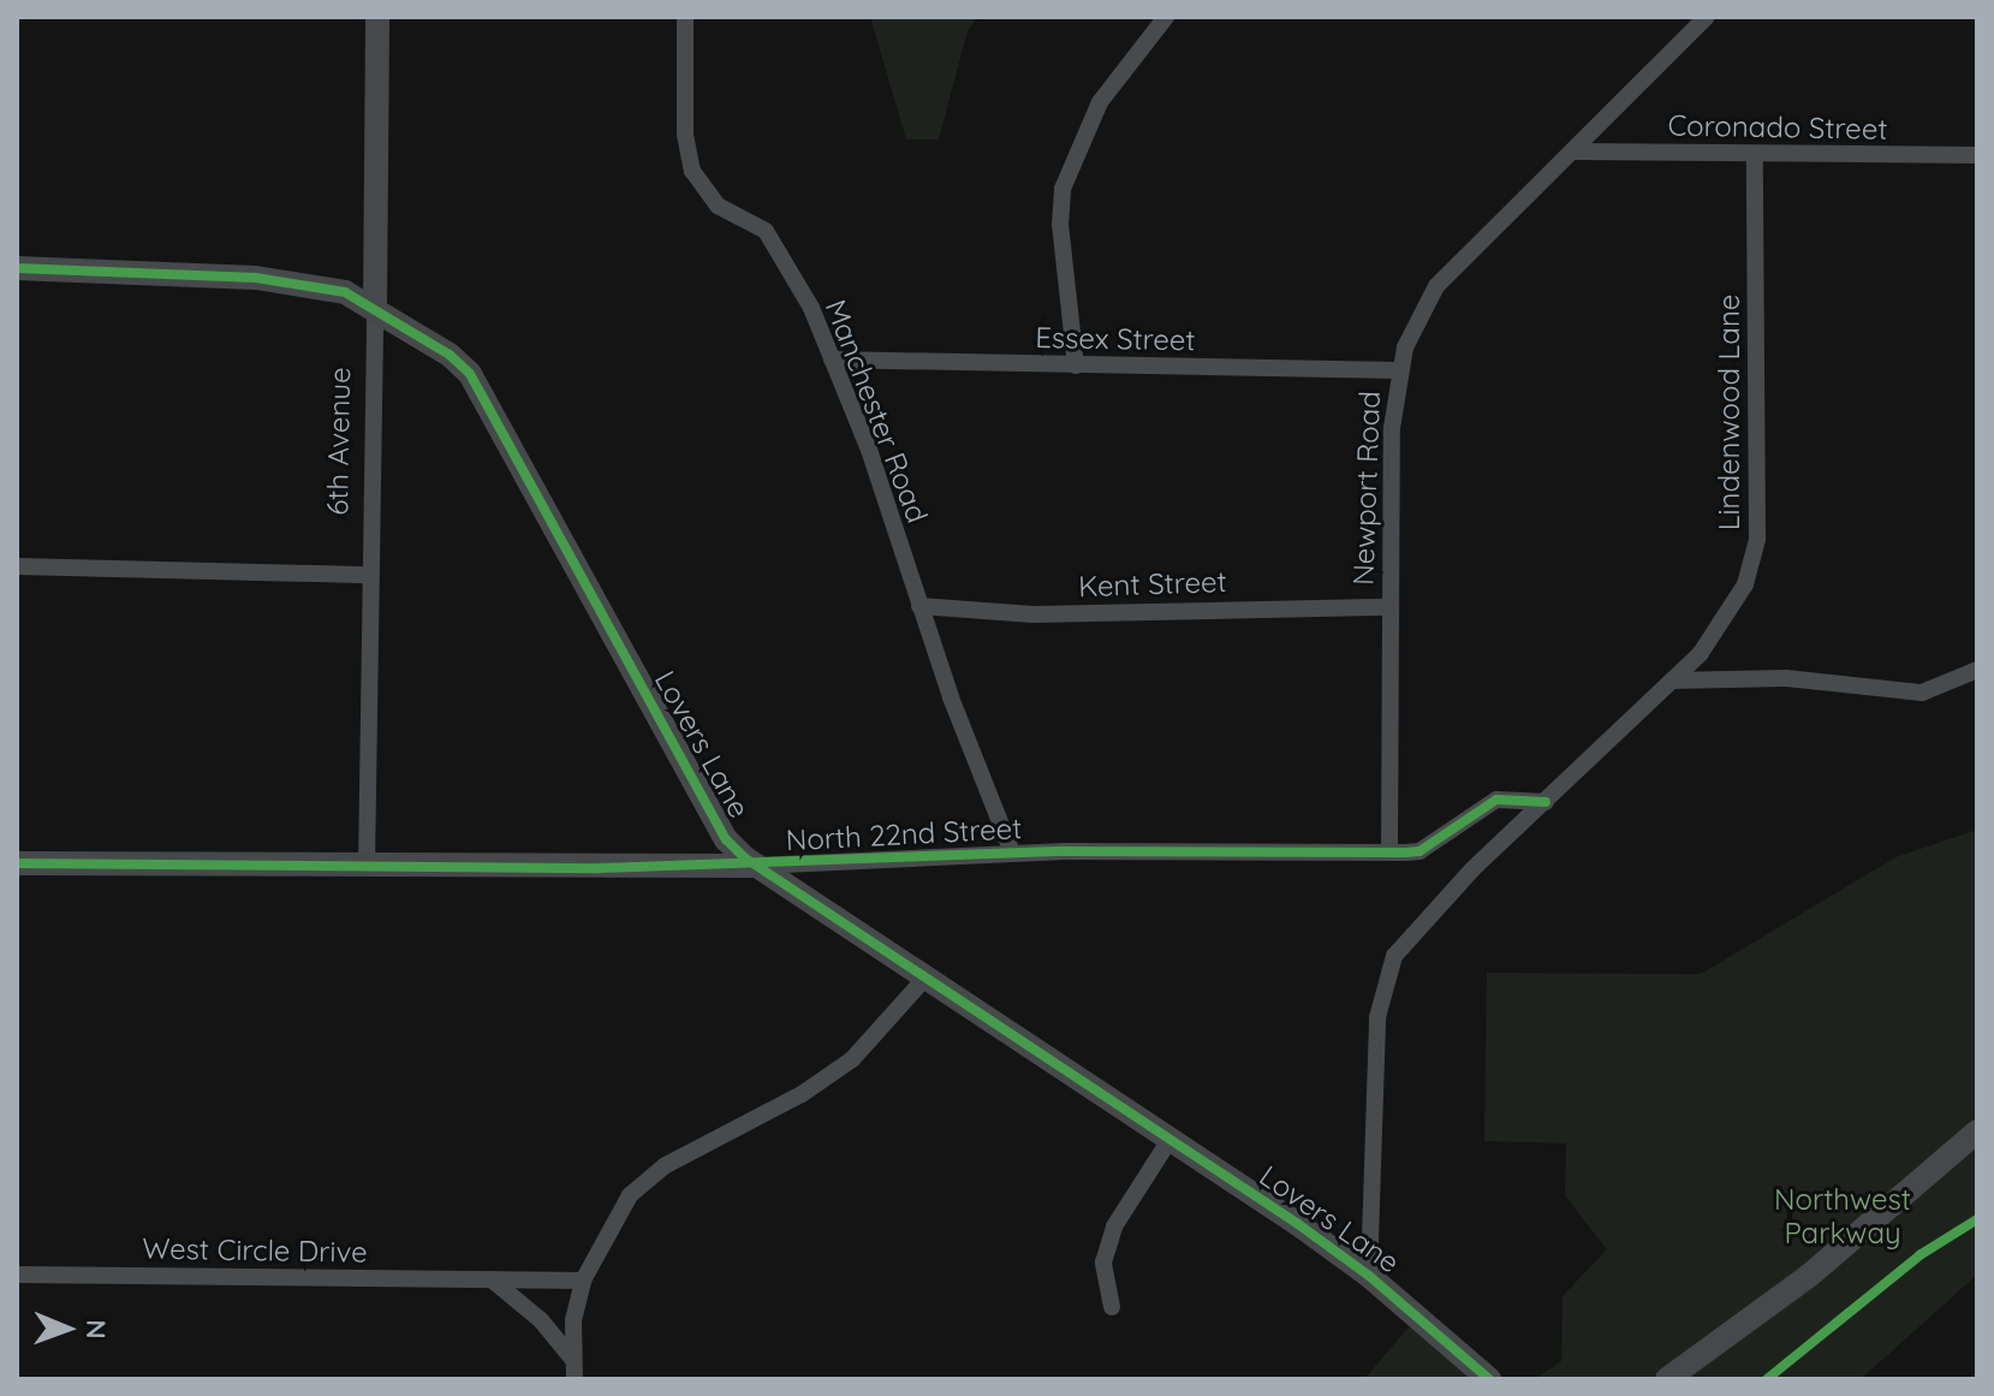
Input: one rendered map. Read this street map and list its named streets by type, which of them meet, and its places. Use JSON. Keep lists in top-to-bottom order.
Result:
{
  "streets": {
    "street": [
      "Coronado Street",
      "Essex Street",
      "Manchester Road",
      "Lindenwood Lane",
      "6th Avenue",
      "Newport Road",
      "Kent Street",
      "Lovers Lane",
      "North 22nd Street",
      "West Circle Drive"
    ]
  },
  "crossings": [
    ["Coronado Street", "Lindenwood Lane"],
    ["Coronado Street", "Newport Road"],
    ["Essex Street", "Manchester Road"],
    ["Essex Street", "Newport Road"],
    ["Manchester Road", "Kent Street"],
    ["Manchester Road", "North 22nd Street"],
    ["Lindenwood Lane", "Lovers Lane"],
    ["Lindenwood Lane", "North 22nd Street"],
    ["6th Avenue", "Lovers Lane"],
    ["6th Avenue", "North 22nd Street"],
    ["Newport Road", "Kent Street"],
    ["Newport Road", "North 22nd Street"],
    ["Lovers Lane", "North 22nd Street"]
  ],
  "parks": ["Northwest Parkway"],
  "north": "right"
}
